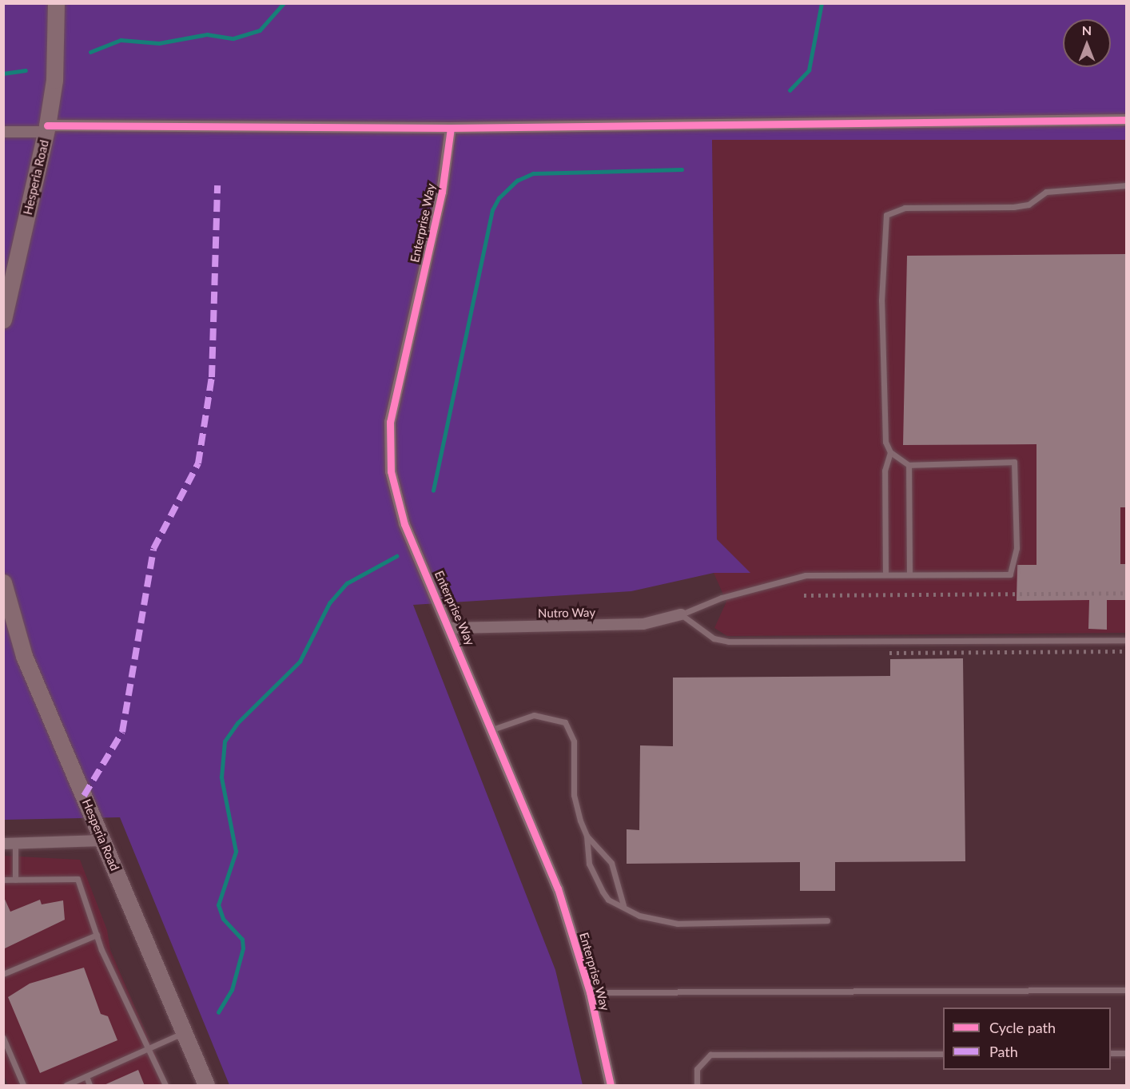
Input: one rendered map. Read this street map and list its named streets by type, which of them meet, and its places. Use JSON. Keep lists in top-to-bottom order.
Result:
{
  "streets": {
    "main road": ["Hesperia Road"],
    "street": ["Enterprise Way", "Nutro Way"]
  },
  "crossings": [
    ["Enterprise Way", "Nutro Way"]
  ],
  "legend": ["Cycle path", "Path"],
  "north": "top"
}
